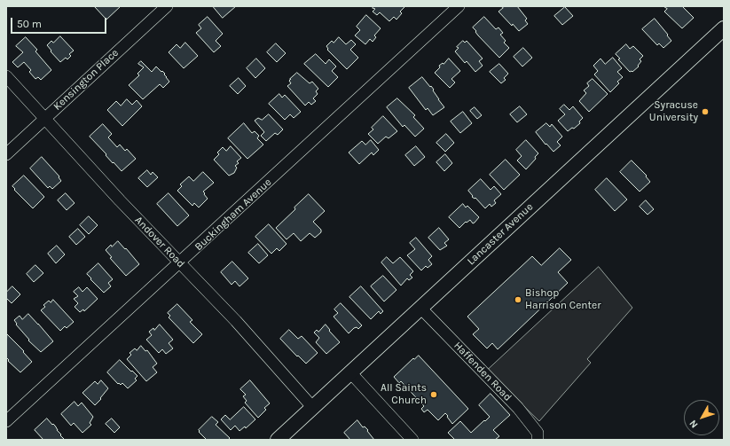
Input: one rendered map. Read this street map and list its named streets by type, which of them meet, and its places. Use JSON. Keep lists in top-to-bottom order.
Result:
{
  "streets": {
    "street": [
      "Kensington Place",
      "Buckingham Avenue",
      "Lancaster Avenue",
      "Andover Road",
      "Haffenden Road"
    ]
  },
  "crossings": [
    ["Kensington Place", "Andover Road"],
    ["Buckingham Avenue", "Andover Road"],
    ["Lancaster Avenue", "Andover Road"],
    ["Lancaster Avenue", "Haffenden Road"]
  ],
  "places": ["Syracuse University", "Bishop Harrison Center", "All Saints Church"],
  "scale_bar": "50 m",
  "north": "bottom left"
}
